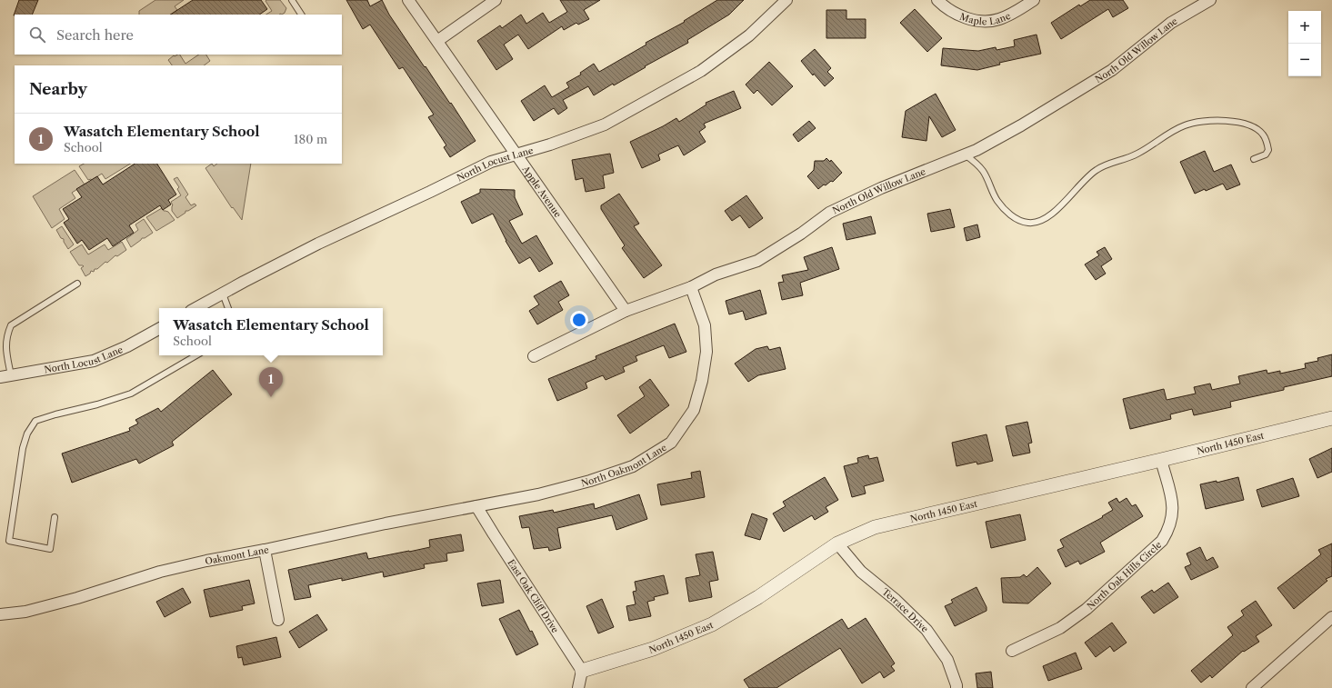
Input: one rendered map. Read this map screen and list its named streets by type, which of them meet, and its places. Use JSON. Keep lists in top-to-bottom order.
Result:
{
  "streets": {
    "street": [
      "Maple Lane",
      "North Old Willow Lane",
      "North Locust Lane",
      "Apple Avenue",
      "North 1450 East",
      "North Oakmont Lane",
      "Oakmont Lane",
      "North Oak Hills Circle",
      "East Oak Cliff Drive",
      "Terrace Drive"
    ]
  },
  "crossings": [
    ["North Old Willow Lane", "Apple Avenue"],
    ["North Old Willow Lane", "North Oakmont Lane"],
    ["North Locust Lane", "Apple Avenue"],
    ["North 1450 East", "North Oak Hills Circle"],
    ["North 1450 East", "East Oak Cliff Drive"],
    ["North 1450 East", "Terrace Drive"],
    ["North Oakmont Lane", "Oakmont Lane"],
    ["North Oakmont Lane", "East Oak Cliff Drive"],
    ["Oakmont Lane", "East Oak Cliff Drive"]
  ],
  "page": {
    "map_buttons": ["+", "−"],
    "search": "Search here",
    "heading": "Nearby",
    "list": [
      {
        "mark": "1",
        "name": "Wasatch Elementary School",
        "note": "School",
        "value": "180 m"
      }
    ],
    "popup": ["Wasatch Elementary School", "School"],
    "pins": "1"
  }
}
